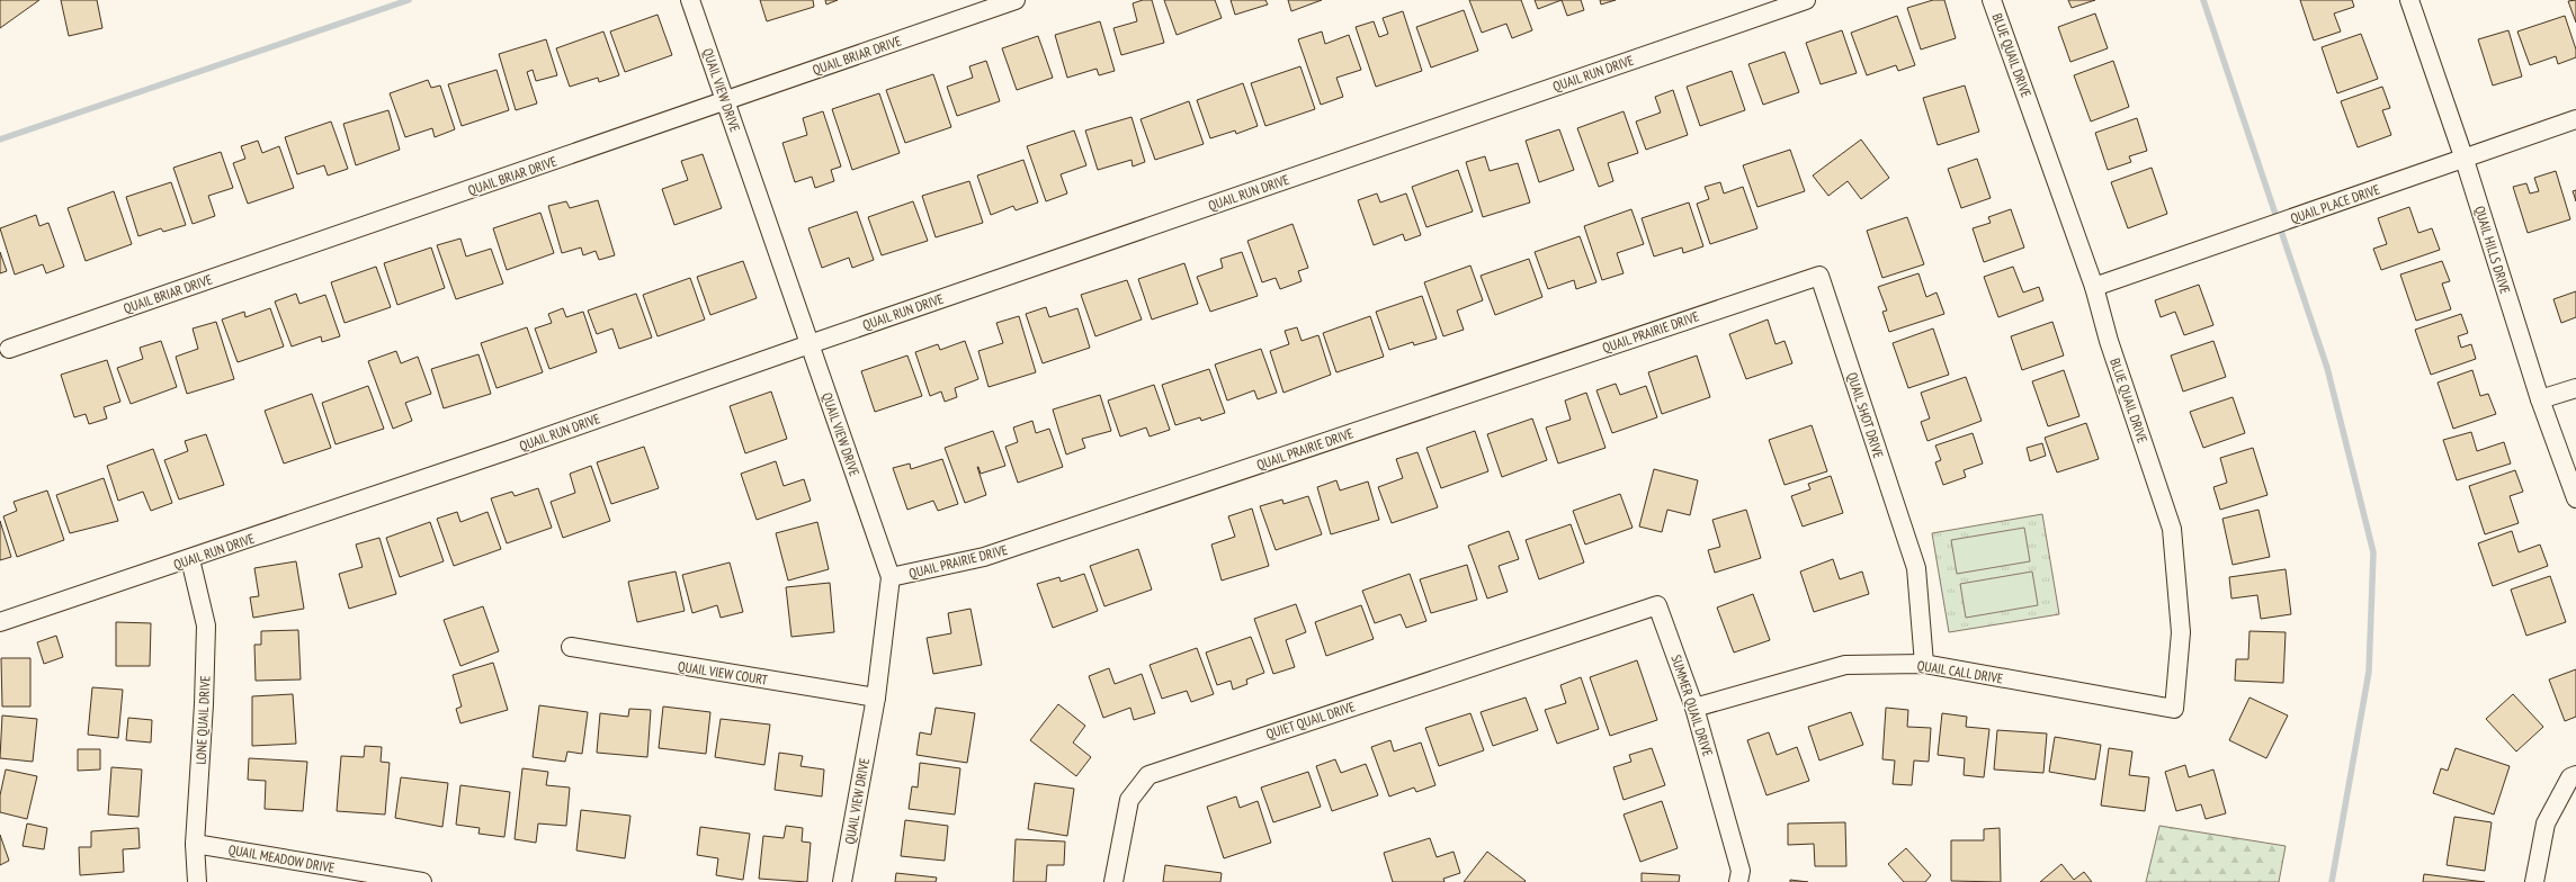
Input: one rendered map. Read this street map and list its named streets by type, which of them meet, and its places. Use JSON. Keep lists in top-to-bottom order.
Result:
{
  "streets": {
    "street": [
      "QUAIL BRIAR DRIVE",
      "BLUE QUAIL DRIVE",
      "QUAIL RUN DRIVE",
      "QUAIL VIEW DRIVE",
      "QUAIL PLACE DRIVE",
      "QUAIL HILLS DRIVE",
      "QUAIL PRAIRIE DRIVE",
      "QUAIL SHOT DRIVE",
      "QUAIL CALL DRIVE",
      "QUAIL VIEW COURT",
      "SUMMER QUAIL DRIVE",
      "LONE QUAIL DRIVE",
      "QUIET QUAIL DRIVE",
      "QUAIL MEADOW DRIVE"
    ]
  },
  "crossings": [
    ["QUAIL BRIAR DRIVE", "QUAIL VIEW DRIVE"],
    ["BLUE QUAIL DRIVE", "QUAIL PLACE DRIVE"],
    ["BLUE QUAIL DRIVE", "QUAIL CALL DRIVE"],
    ["QUAIL RUN DRIVE", "QUAIL VIEW DRIVE"],
    ["QUAIL RUN DRIVE", "LONE QUAIL DRIVE"],
    ["QUAIL VIEW DRIVE", "QUAIL PRAIRIE DRIVE"],
    ["QUAIL VIEW DRIVE", "QUAIL VIEW COURT"],
    ["QUAIL PLACE DRIVE", "QUAIL HILLS DRIVE"],
    ["QUAIL PRAIRIE DRIVE", "QUAIL SHOT DRIVE"],
    ["QUAIL SHOT DRIVE", "QUAIL CALL DRIVE"],
    ["QUAIL CALL DRIVE", "SUMMER QUAIL DRIVE"],
    ["SUMMER QUAIL DRIVE", "QUIET QUAIL DRIVE"],
    ["LONE QUAIL DRIVE", "QUAIL MEADOW DRIVE"]
  ]
}
